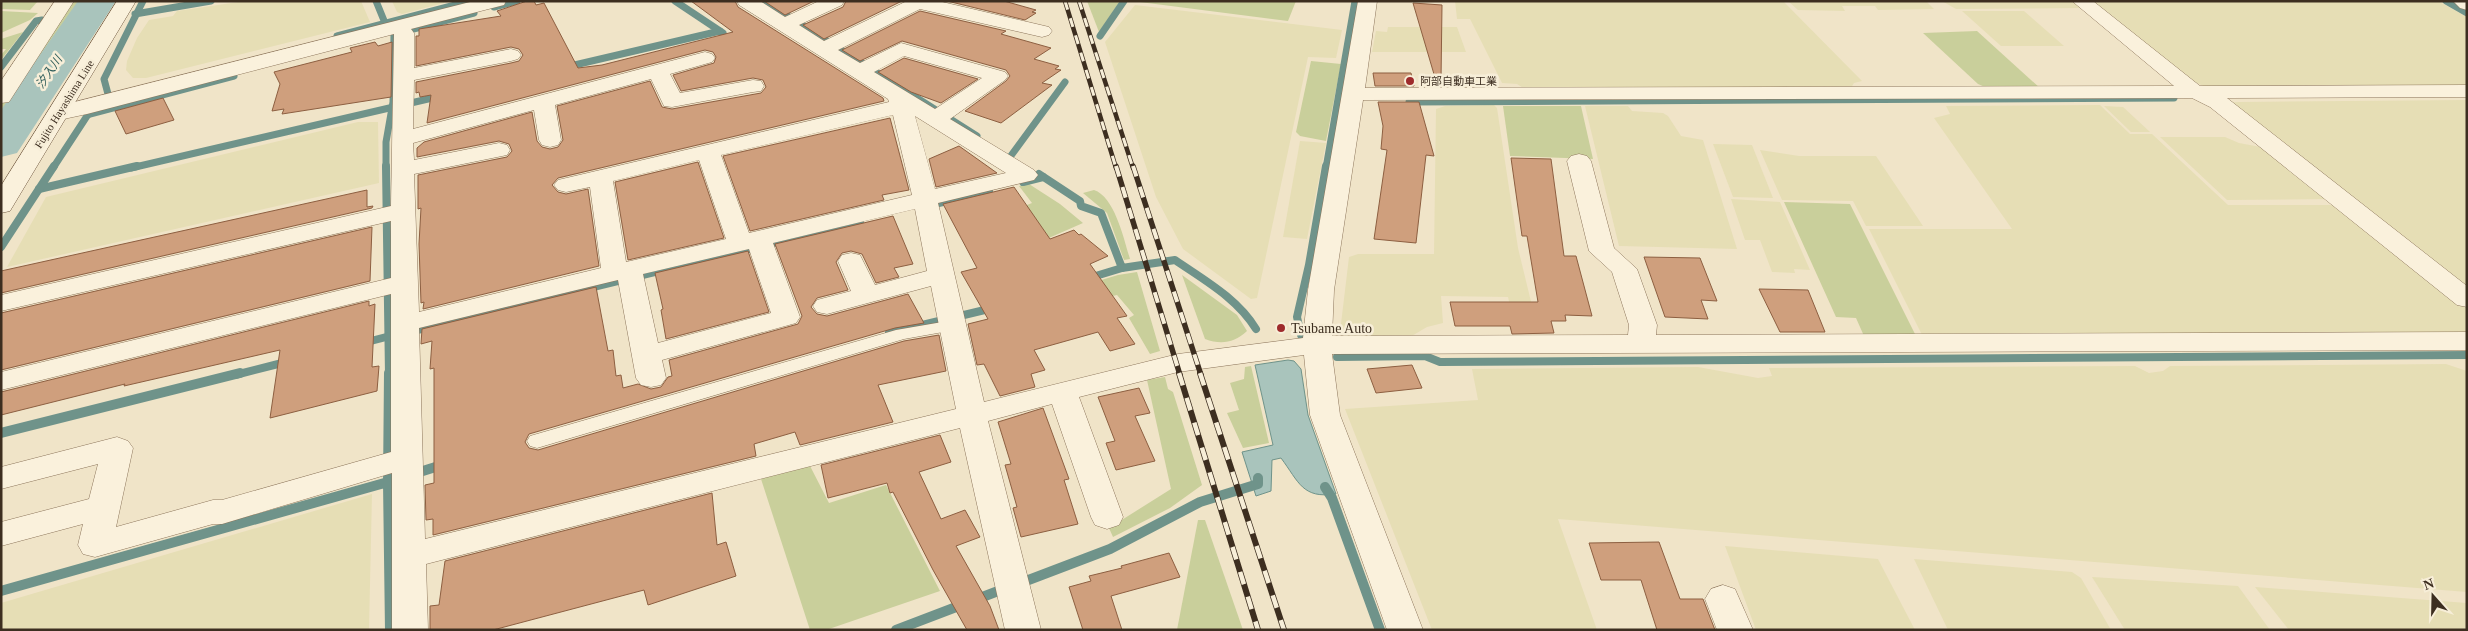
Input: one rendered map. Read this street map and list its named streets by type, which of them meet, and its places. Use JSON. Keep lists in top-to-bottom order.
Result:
{
  "streets": {
    "street": ["Fujito Hayashima Line"]
  },
  "water": ["汐入川"],
  "places": ["阿部自動車工業", "Tsubame Auto"],
  "north": "top"
}
